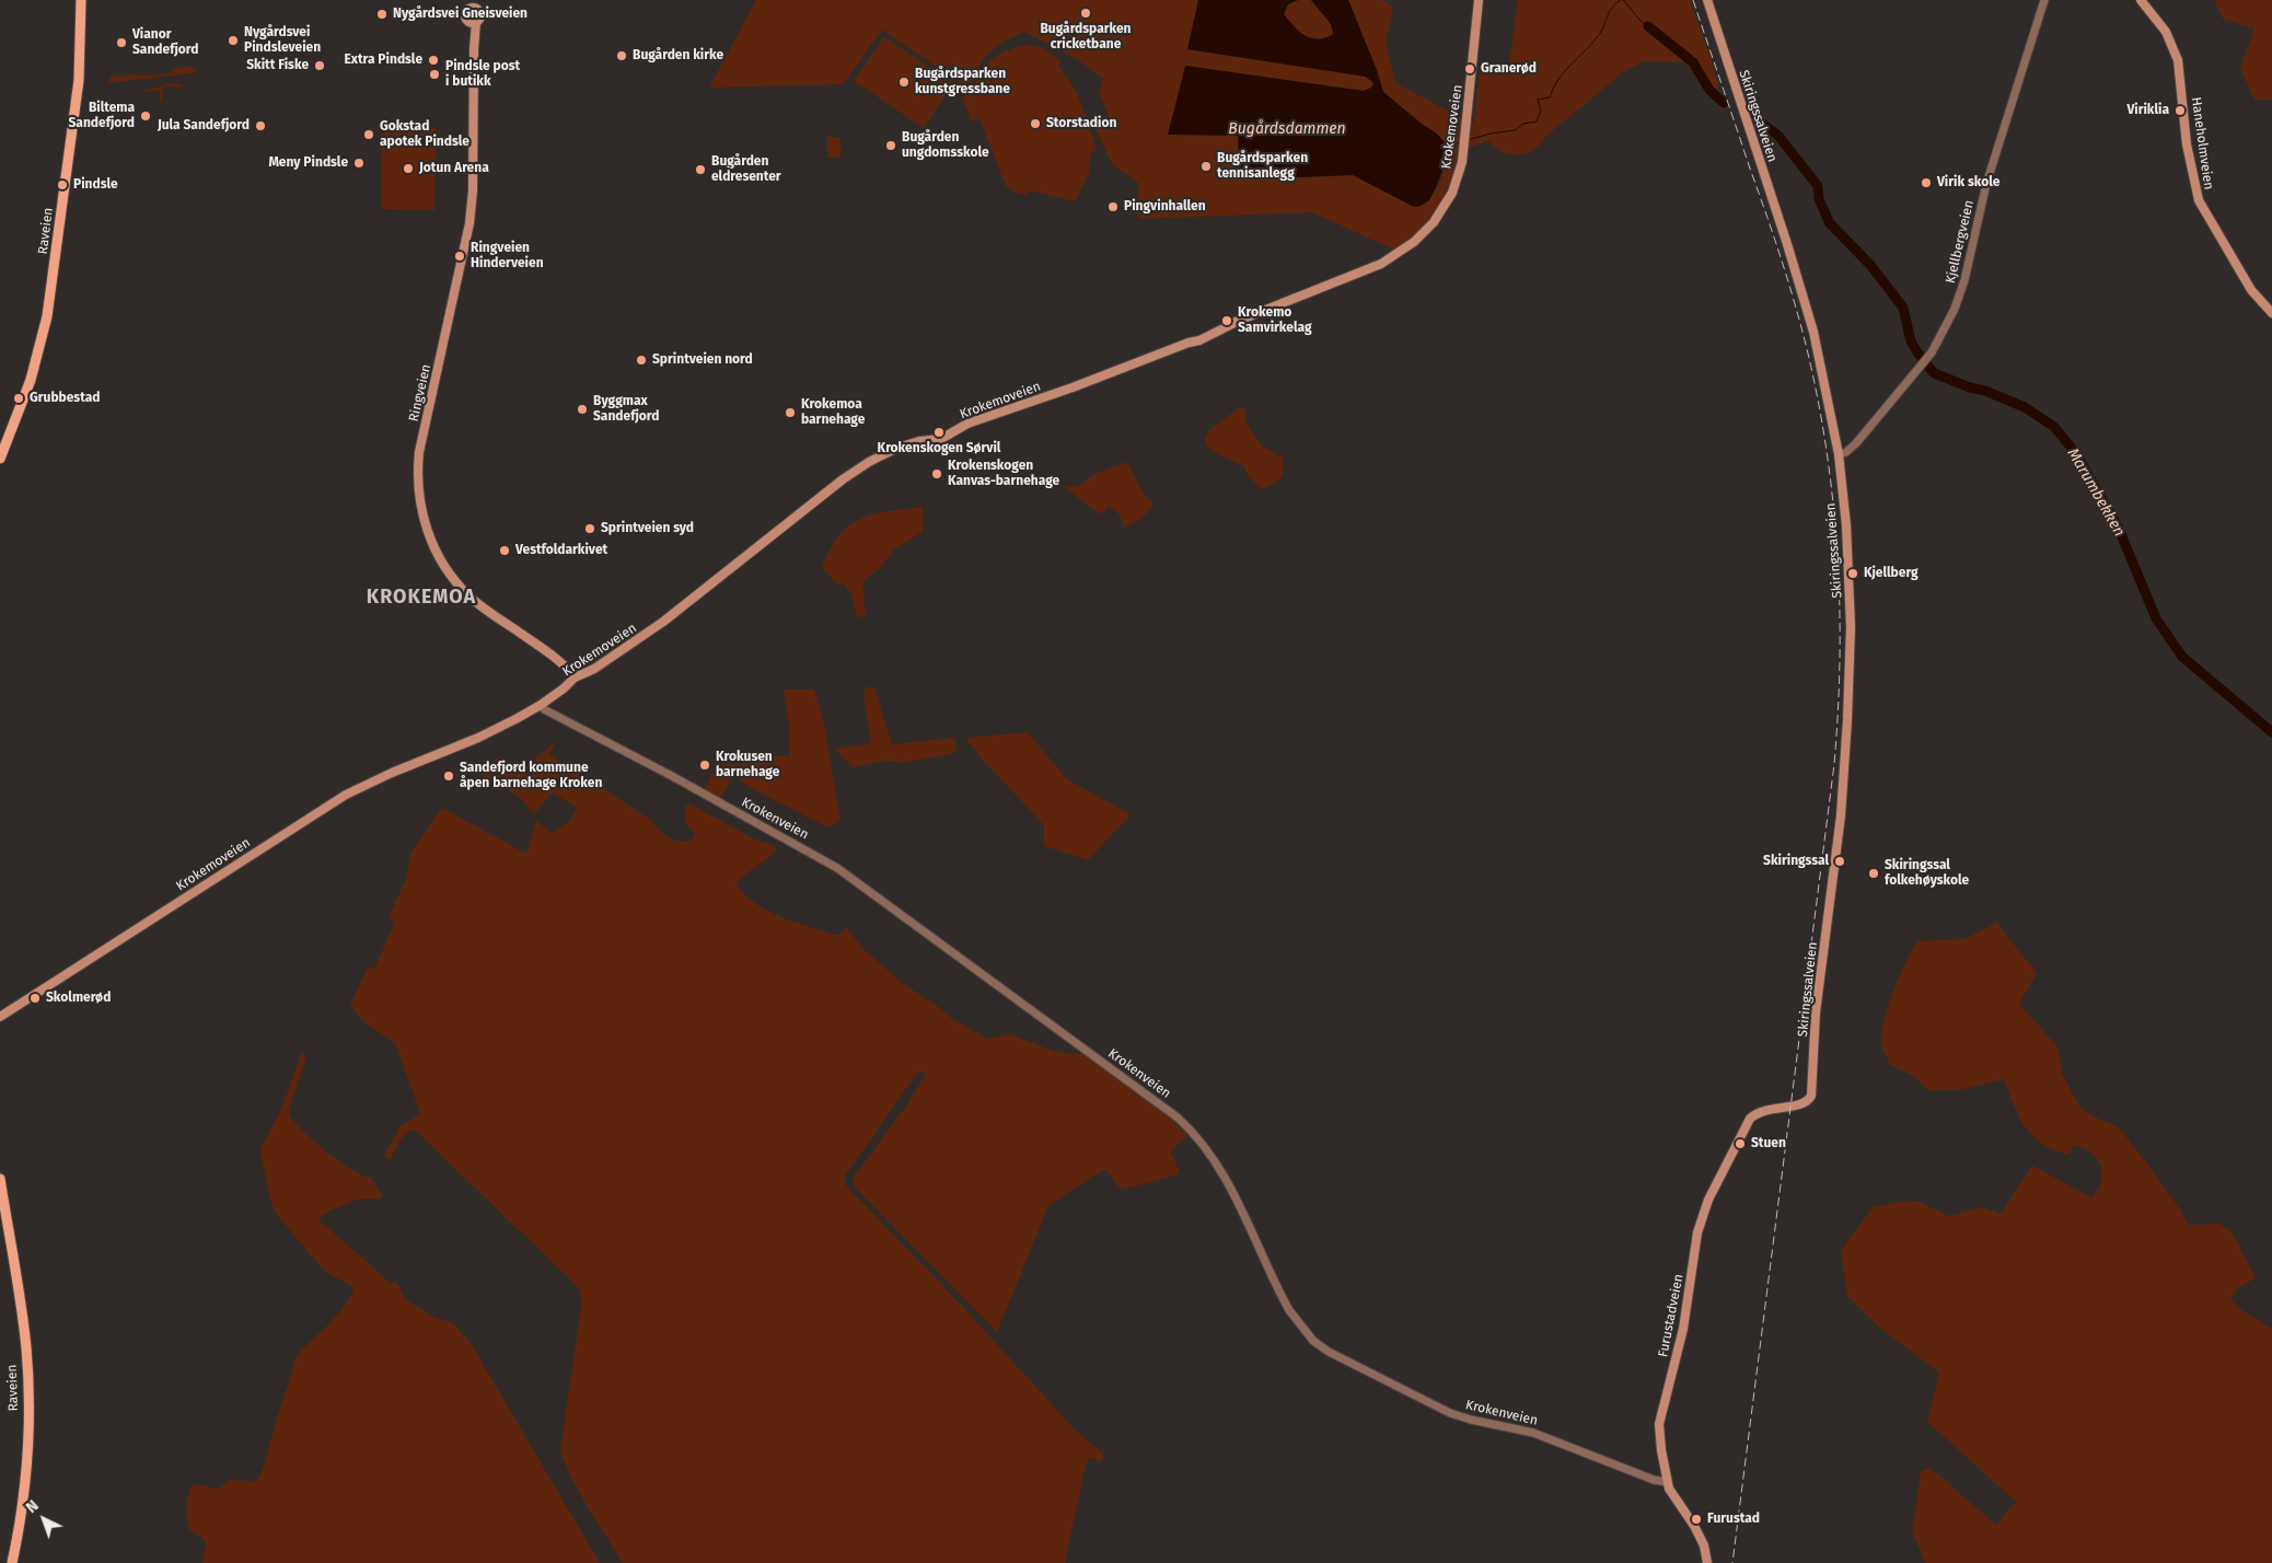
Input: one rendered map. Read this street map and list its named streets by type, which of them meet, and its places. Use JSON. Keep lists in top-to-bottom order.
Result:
{
  "streets": {
    "main road": [
      "Skiringssalveien",
      "Krokemoveien",
      "Haneholmveien",
      "Raveien",
      "Ringveien",
      "Furustadveien"
    ],
    "street": ["Kjellbergveien", "Krokenveien"]
  },
  "crossings": [
    ["Skiringssalveien", "Kjellbergveien"],
    ["Skiringssalveien", "Furustadveien"],
    ["Krokemoveien", "Ringveien"],
    ["Krokemoveien", "Krokenveien"],
    ["Krokenveien", "Furustadveien"]
  ],
  "districts": ["KROKEMOA"],
  "water": ["Bugårdsdammen", "Marumbekken"],
  "places": [
    "Bugårdsparken cricketbane",
    "Nygårdsvei Gneisveien",
    "Nygårdsvei Pindsleveien",
    "Vianor Sandefjord",
    "Bugården kirke",
    "Extra Pindsle",
    "Skitt Fiske",
    "Granerød",
    "Pindsle post i butikk",
    "Bugårdsparken kunstgressbane",
    "Viriklia",
    "Biltema Sandefjord",
    "Storstadion",
    "Jula Sandefjord",
    "Gokstad apotek Pindsle",
    "Bugården ungdomsskole",
    "Meny Pindsle",
    "Bugårdsparken tennisanlegg",
    "Jotun Arena",
    "Bugården eldresenter",
    "Virik skole",
    "Pindsle",
    "Pingvinhallen",
    "Ringveien Hinderveien",
    "Krokemo Samvirkelag",
    "Sprintveien nord",
    "Grubbestad",
    "Byggmax Sandefjord",
    "Krokemoa barnehage",
    "Krokenskogen Sørvil",
    "Krokenskogen Kanvas-barnehage",
    "Sprintveien syd",
    "Vestfoldarkivet",
    "Kjellberg",
    "Krokusen barnehage",
    "Sandefjord kommune åpen barnehage Kroken",
    "Skiringssal",
    "Skiringssal folkehøyskole",
    "Skolmerød",
    "Stuen",
    "Furustad"
  ],
  "north": "top left"
}
